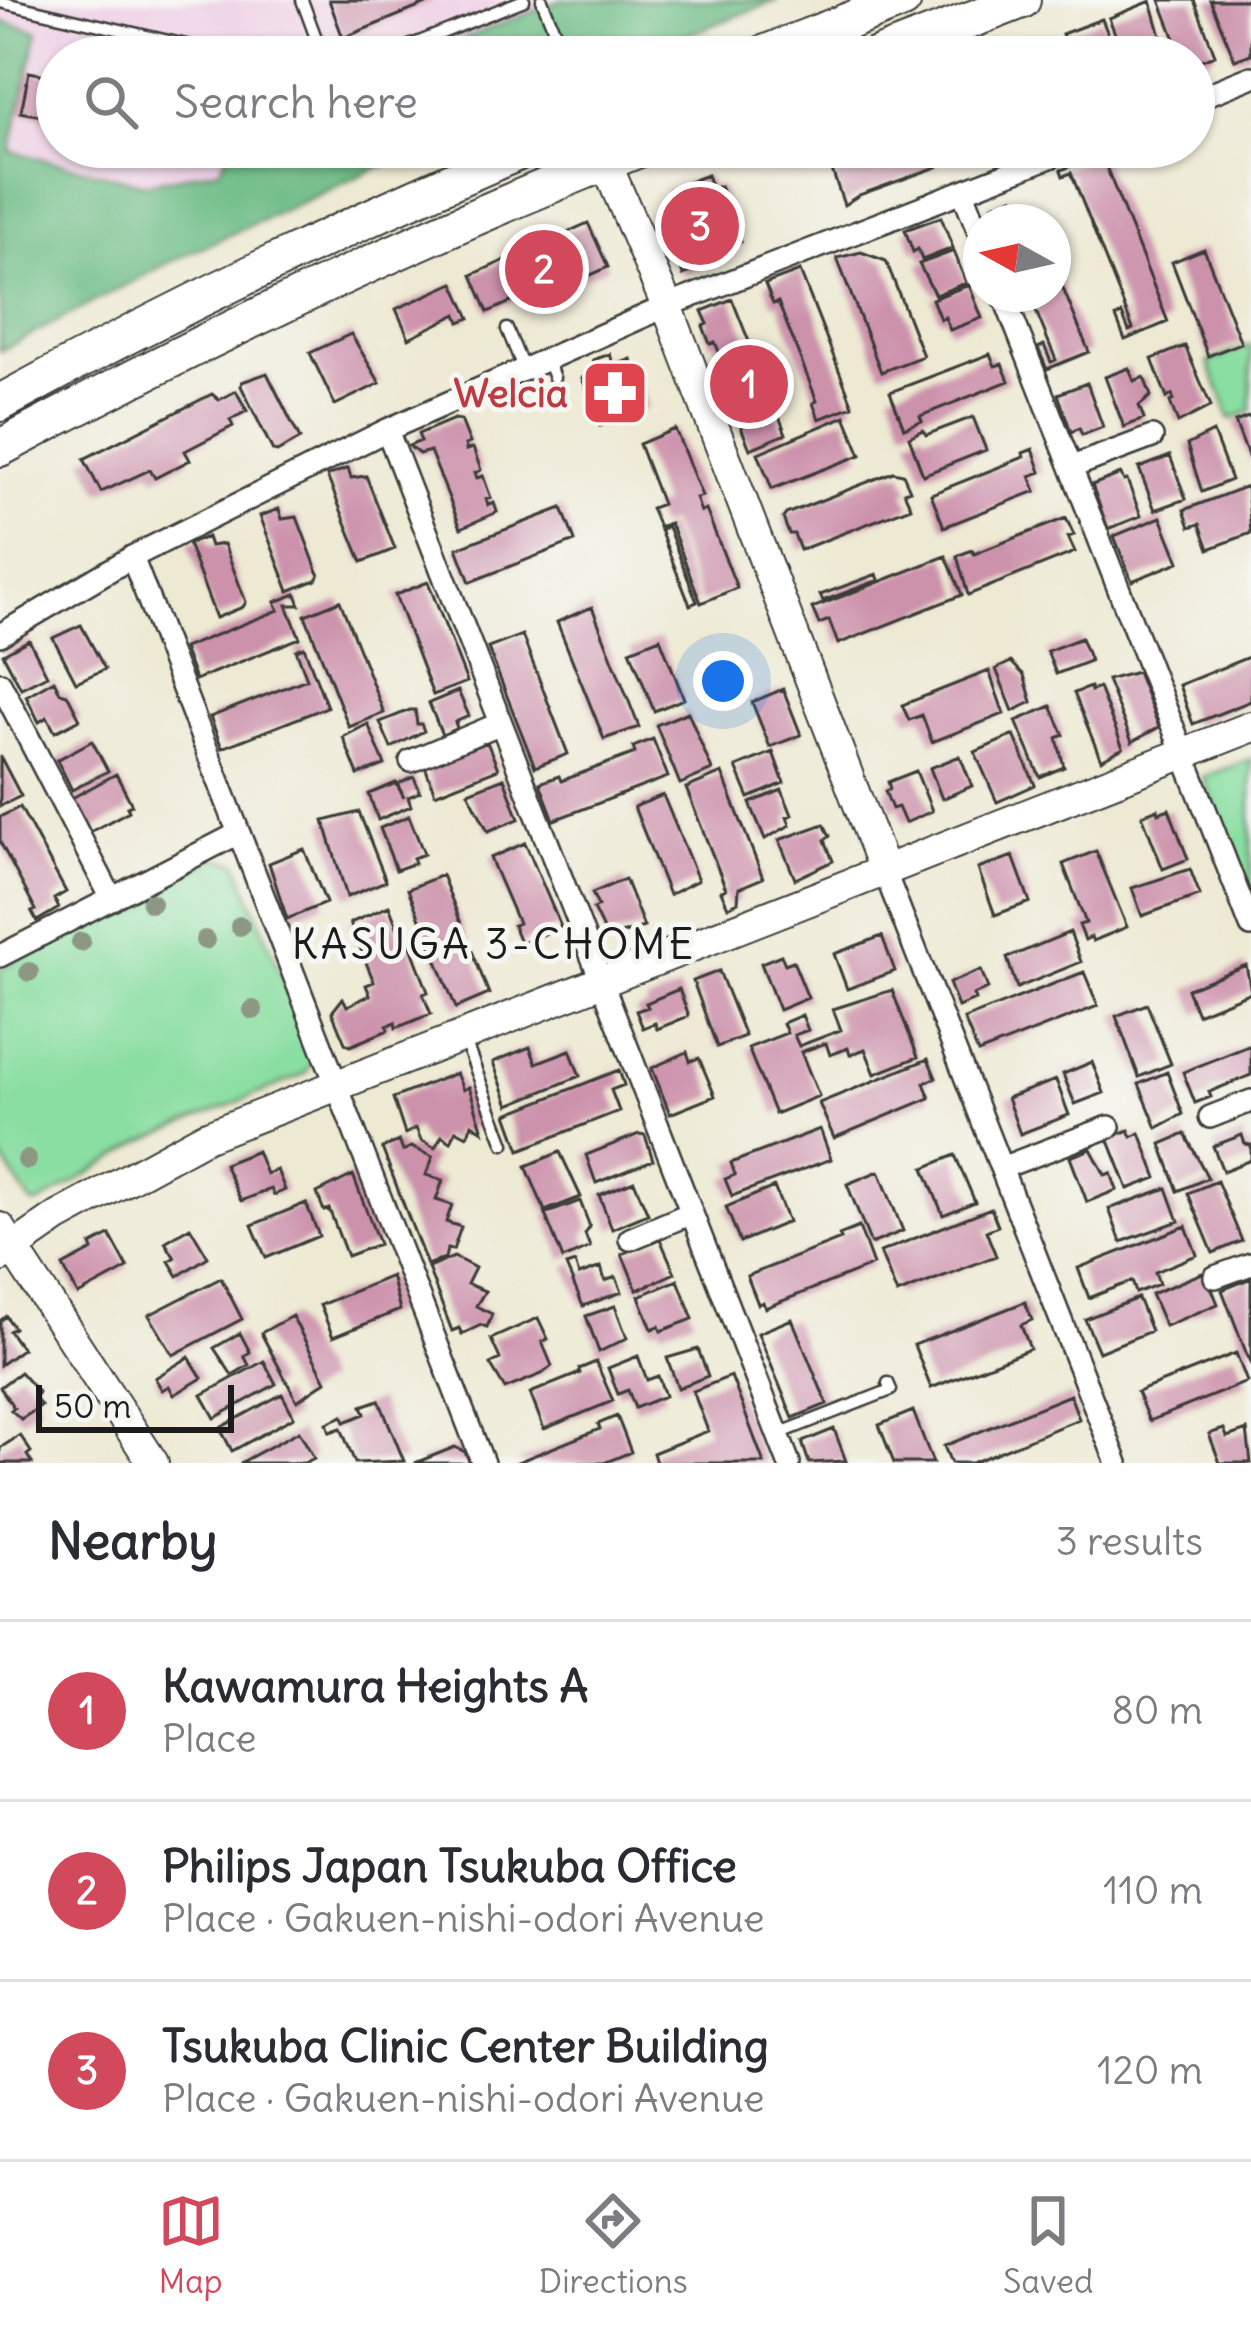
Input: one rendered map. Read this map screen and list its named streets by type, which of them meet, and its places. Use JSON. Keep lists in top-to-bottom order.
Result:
{
  "districts": ["KASUGA 3-CHOME"],
  "places": {
    "pharmacy": ["Welcia"]
  },
  "scale_bar": "50 m",
  "north": "left",
  "page": {
    "search": "Search here",
    "pins": ["3", "2", "1"],
    "scale": "50 m",
    "heading": ["Nearby", "3 results"],
    "list": [
      {
        "mark": "1",
        "name": "Kawamura Heights A",
        "note": "Place",
        "value": "80 m"
      },
      {
        "mark": "2",
        "name": "Philips Japan Tsukuba Office",
        "note": "Place · Gakuen-nishi-odori Avenue",
        "value": "110 m"
      },
      {
        "mark": "3",
        "name": "Tsukuba Clinic Center Building",
        "note": "Place · Gakuen-nishi-odori Avenue",
        "value": "120 m"
      }
    ],
    "nav": ["Map", "Directions", "Saved"]
  }
}
